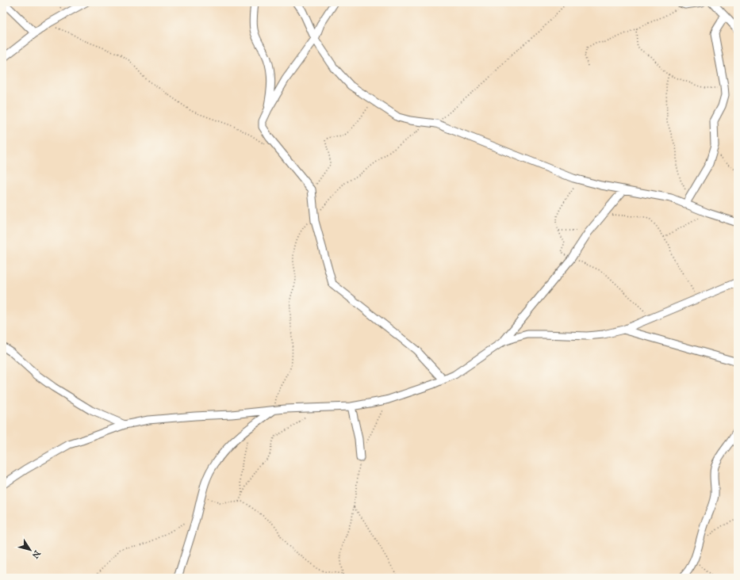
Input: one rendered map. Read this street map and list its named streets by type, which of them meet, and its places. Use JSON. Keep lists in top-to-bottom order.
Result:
{
  "north": "bottom right"
}
